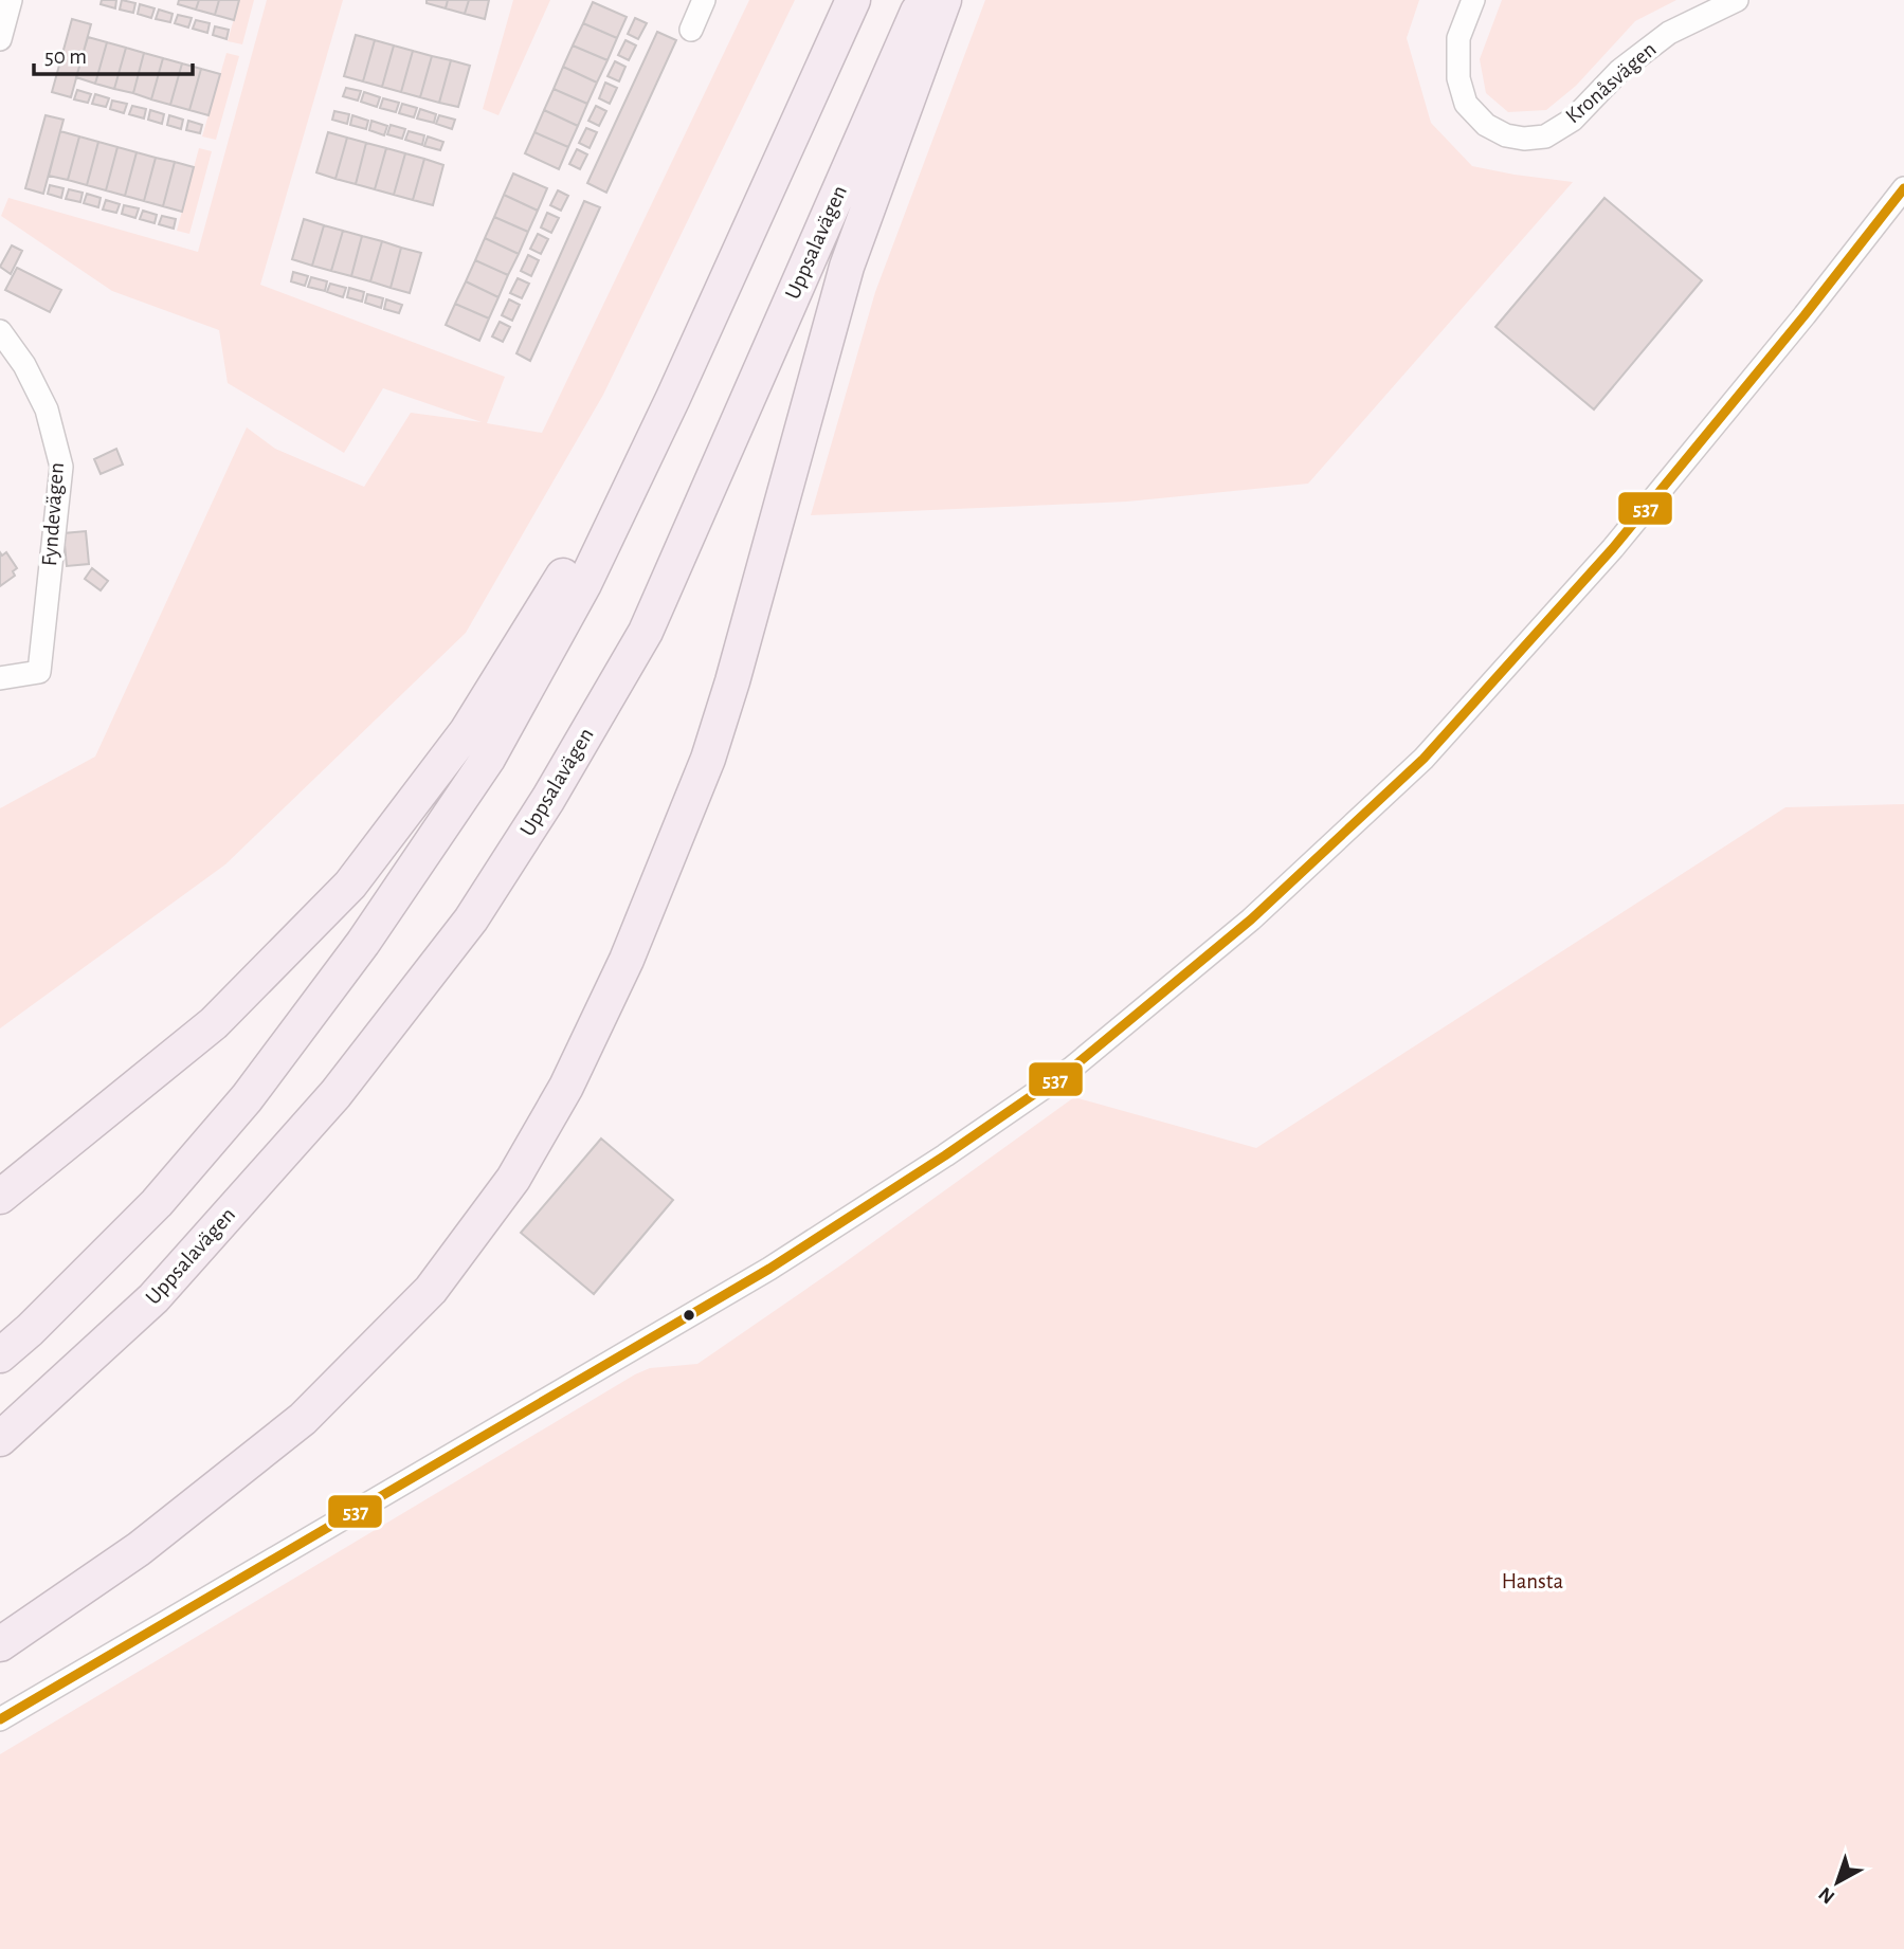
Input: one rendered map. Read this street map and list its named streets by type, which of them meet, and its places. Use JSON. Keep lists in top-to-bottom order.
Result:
{
  "streets": {
    "highway": ["Uppsalavägen"],
    "street": ["Kronåsvägen", "Fyndevägen"]
  },
  "parks": ["Hansta"],
  "lines": ["transit line 537"],
  "scale_bar": "50 m",
  "north": "bottom left"
}
